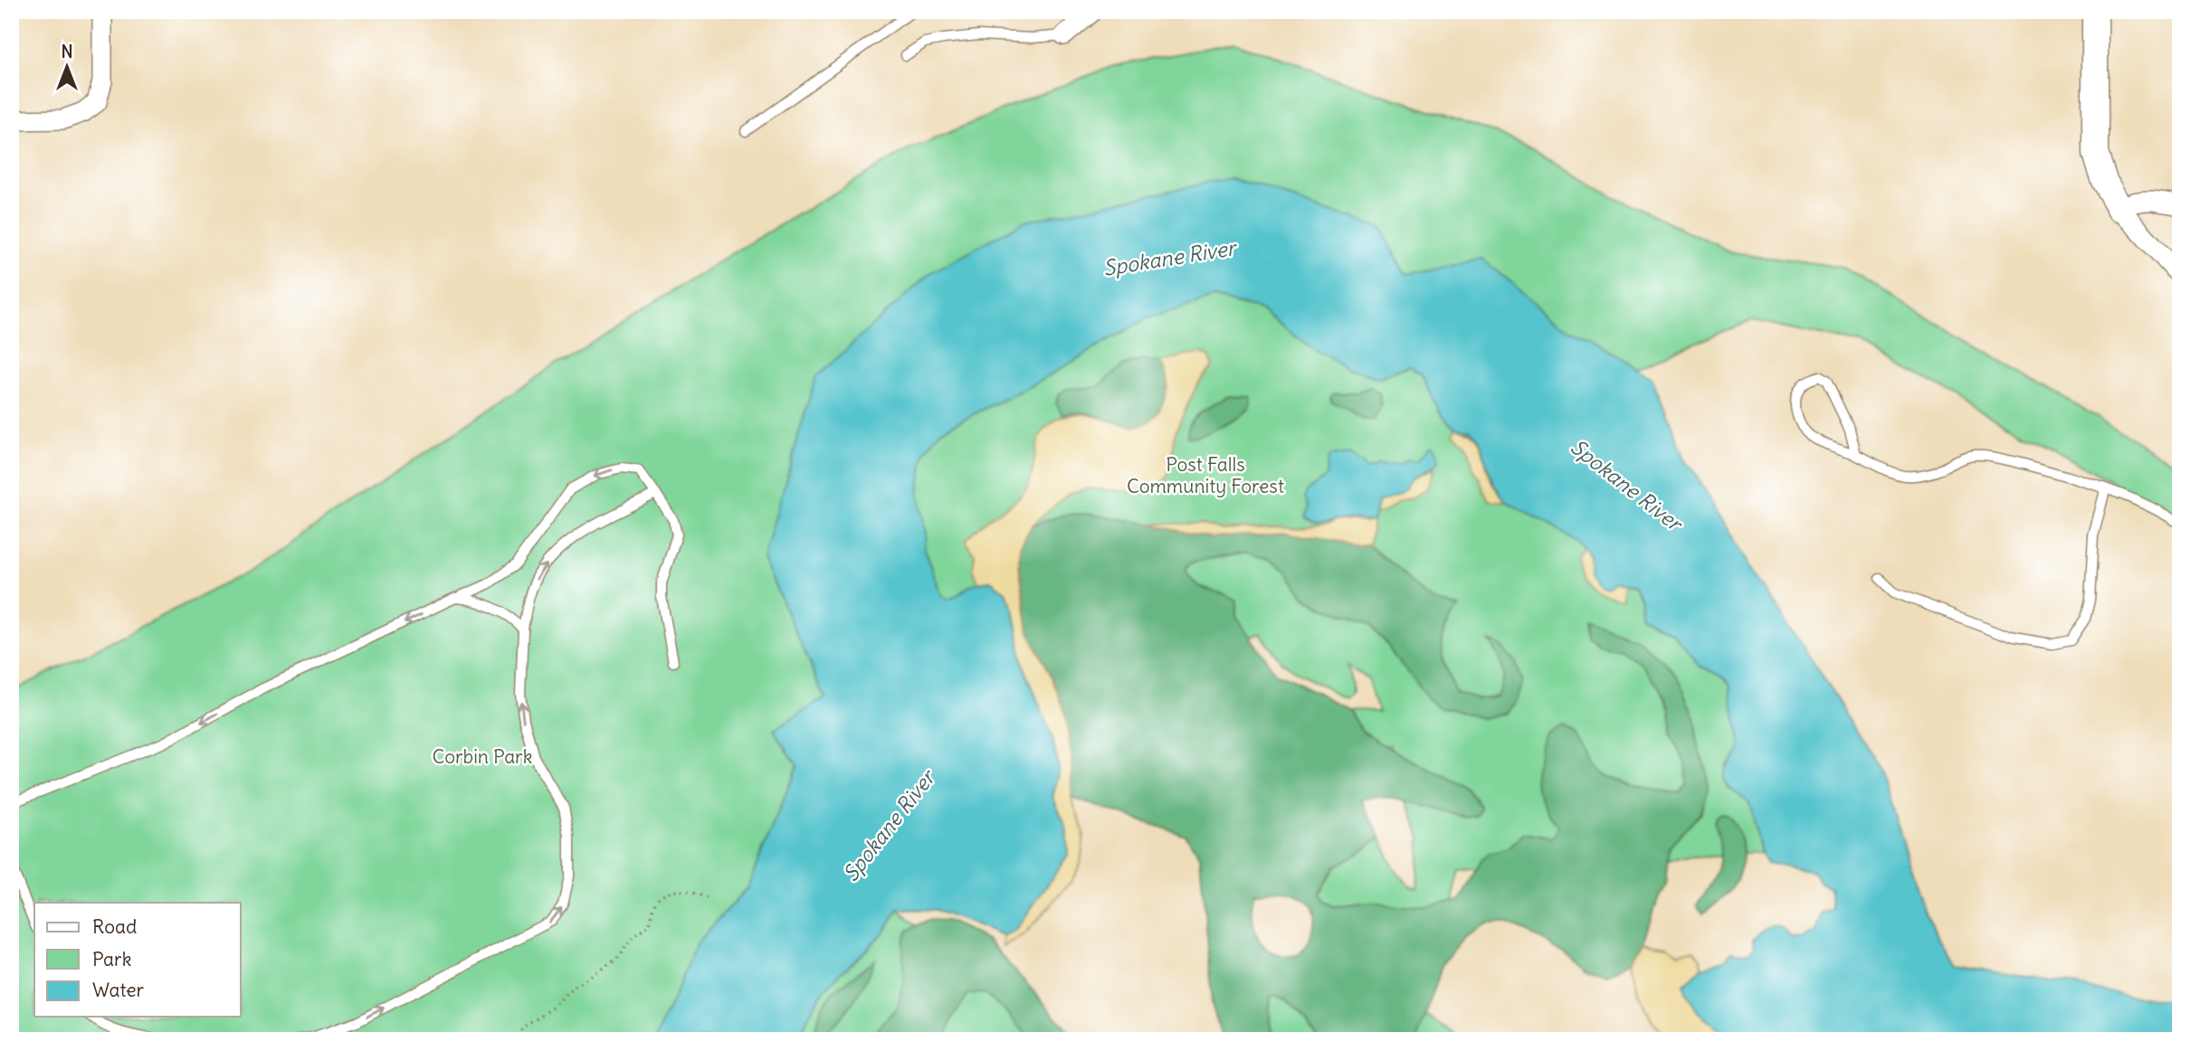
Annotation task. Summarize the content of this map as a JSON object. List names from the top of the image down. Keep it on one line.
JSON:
{"water":["Spokane River"],"parks":["Post Falls Community Forest","Corbin Park"],"legend":["Road","Park","Water"],"north":"top"}
